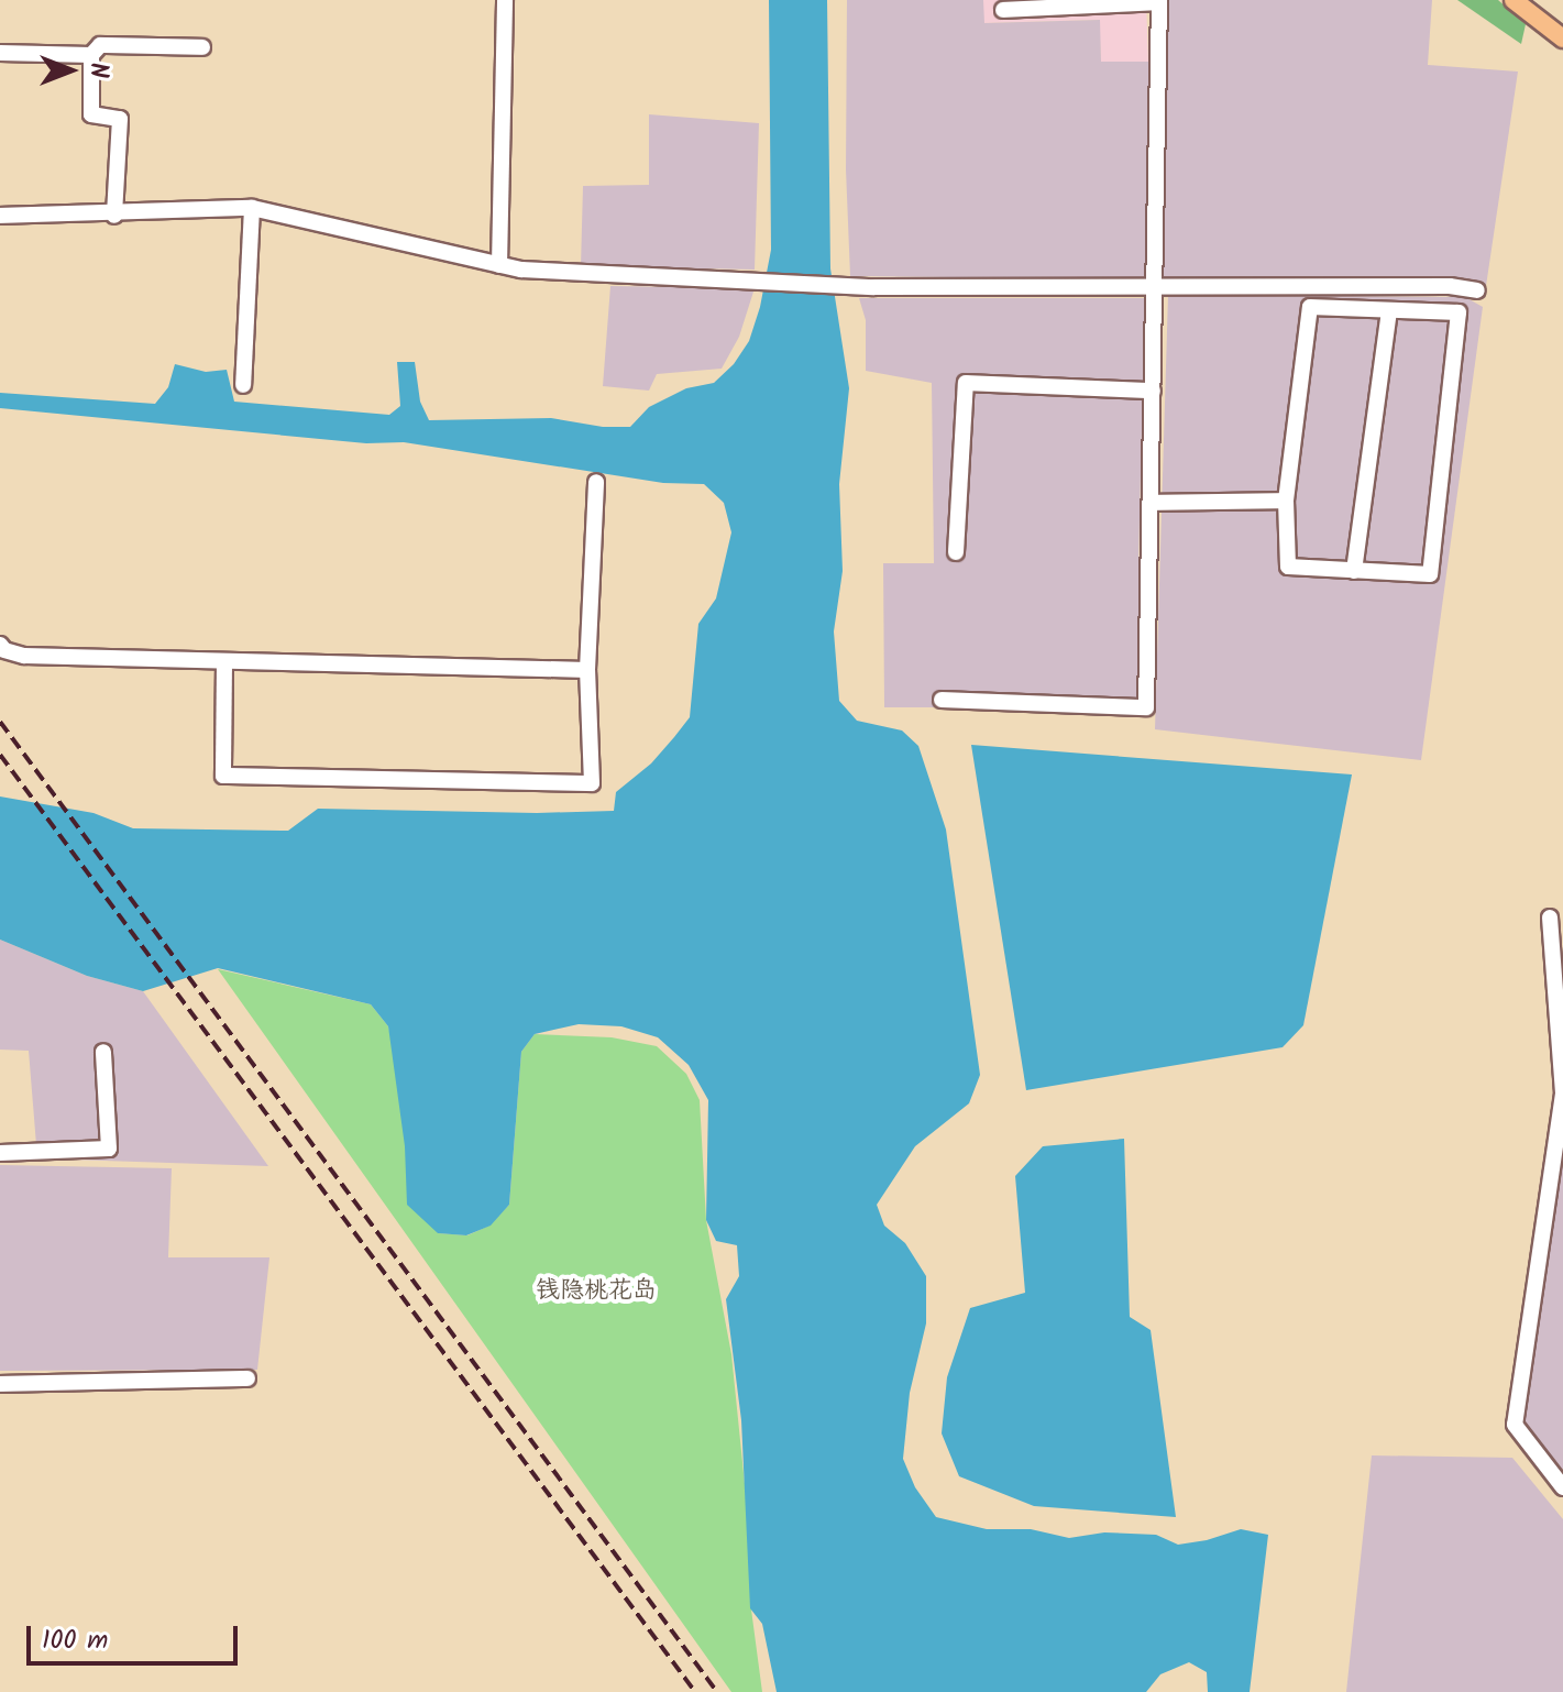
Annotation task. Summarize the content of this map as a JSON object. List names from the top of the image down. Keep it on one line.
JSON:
{"parks":["钱隐桃花岛"],"scale_bar":"100 m","north":"right"}
